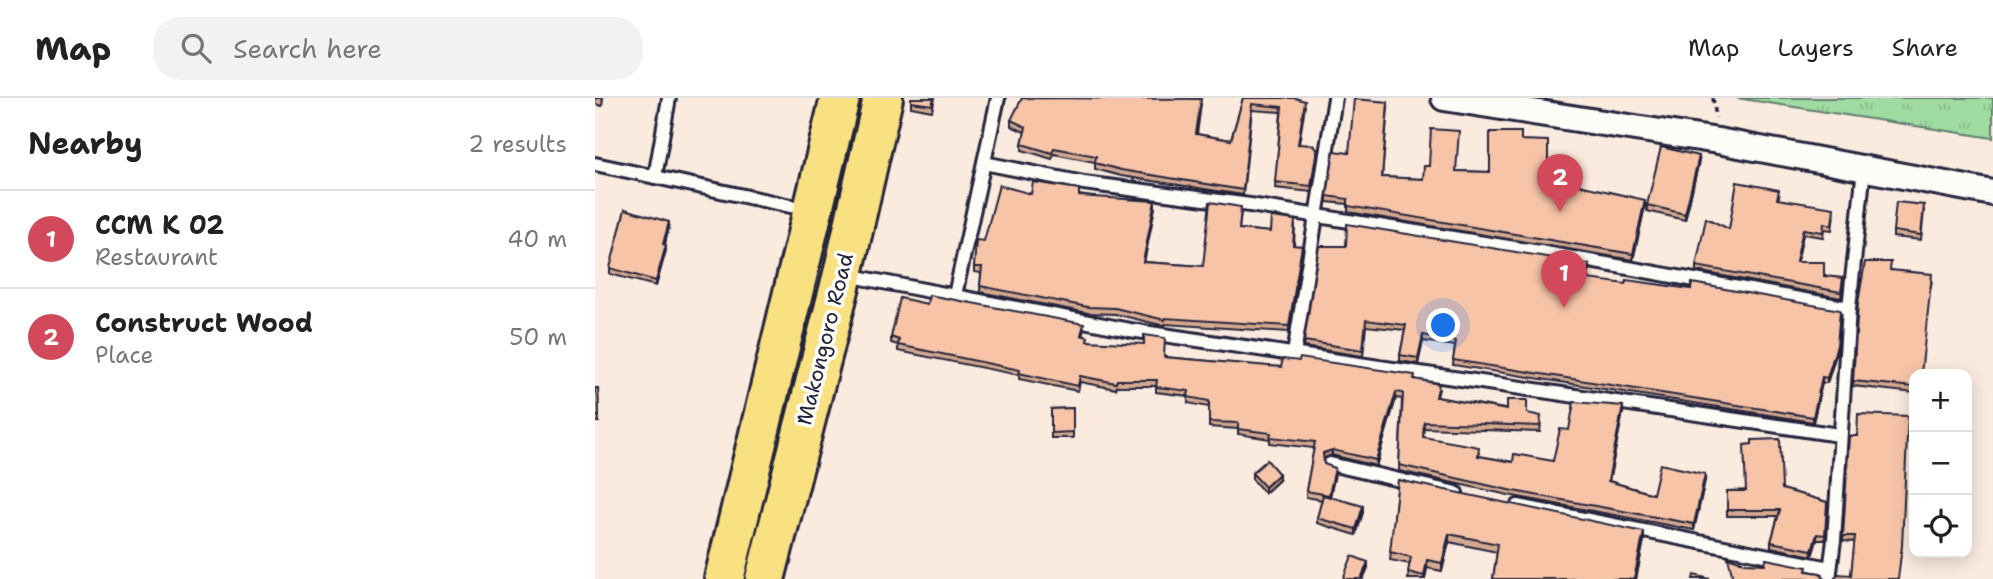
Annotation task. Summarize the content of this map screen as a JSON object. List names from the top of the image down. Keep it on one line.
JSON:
{"streets":{"main road":["Makongoro Road"]},"page":{"header":"Map","search":"Search here","nav":["Map","Layers","Share"],"heading":["Nearby","2 results"],"pins":["2","1"],"list":[{"mark":"1","name":"CCM K 02","note":"Restaurant","value":"40 m"},{"mark":"2","name":"Construct Wood","note":"Place","value":"50 m"}],"map_buttons":["+","−"]}}
